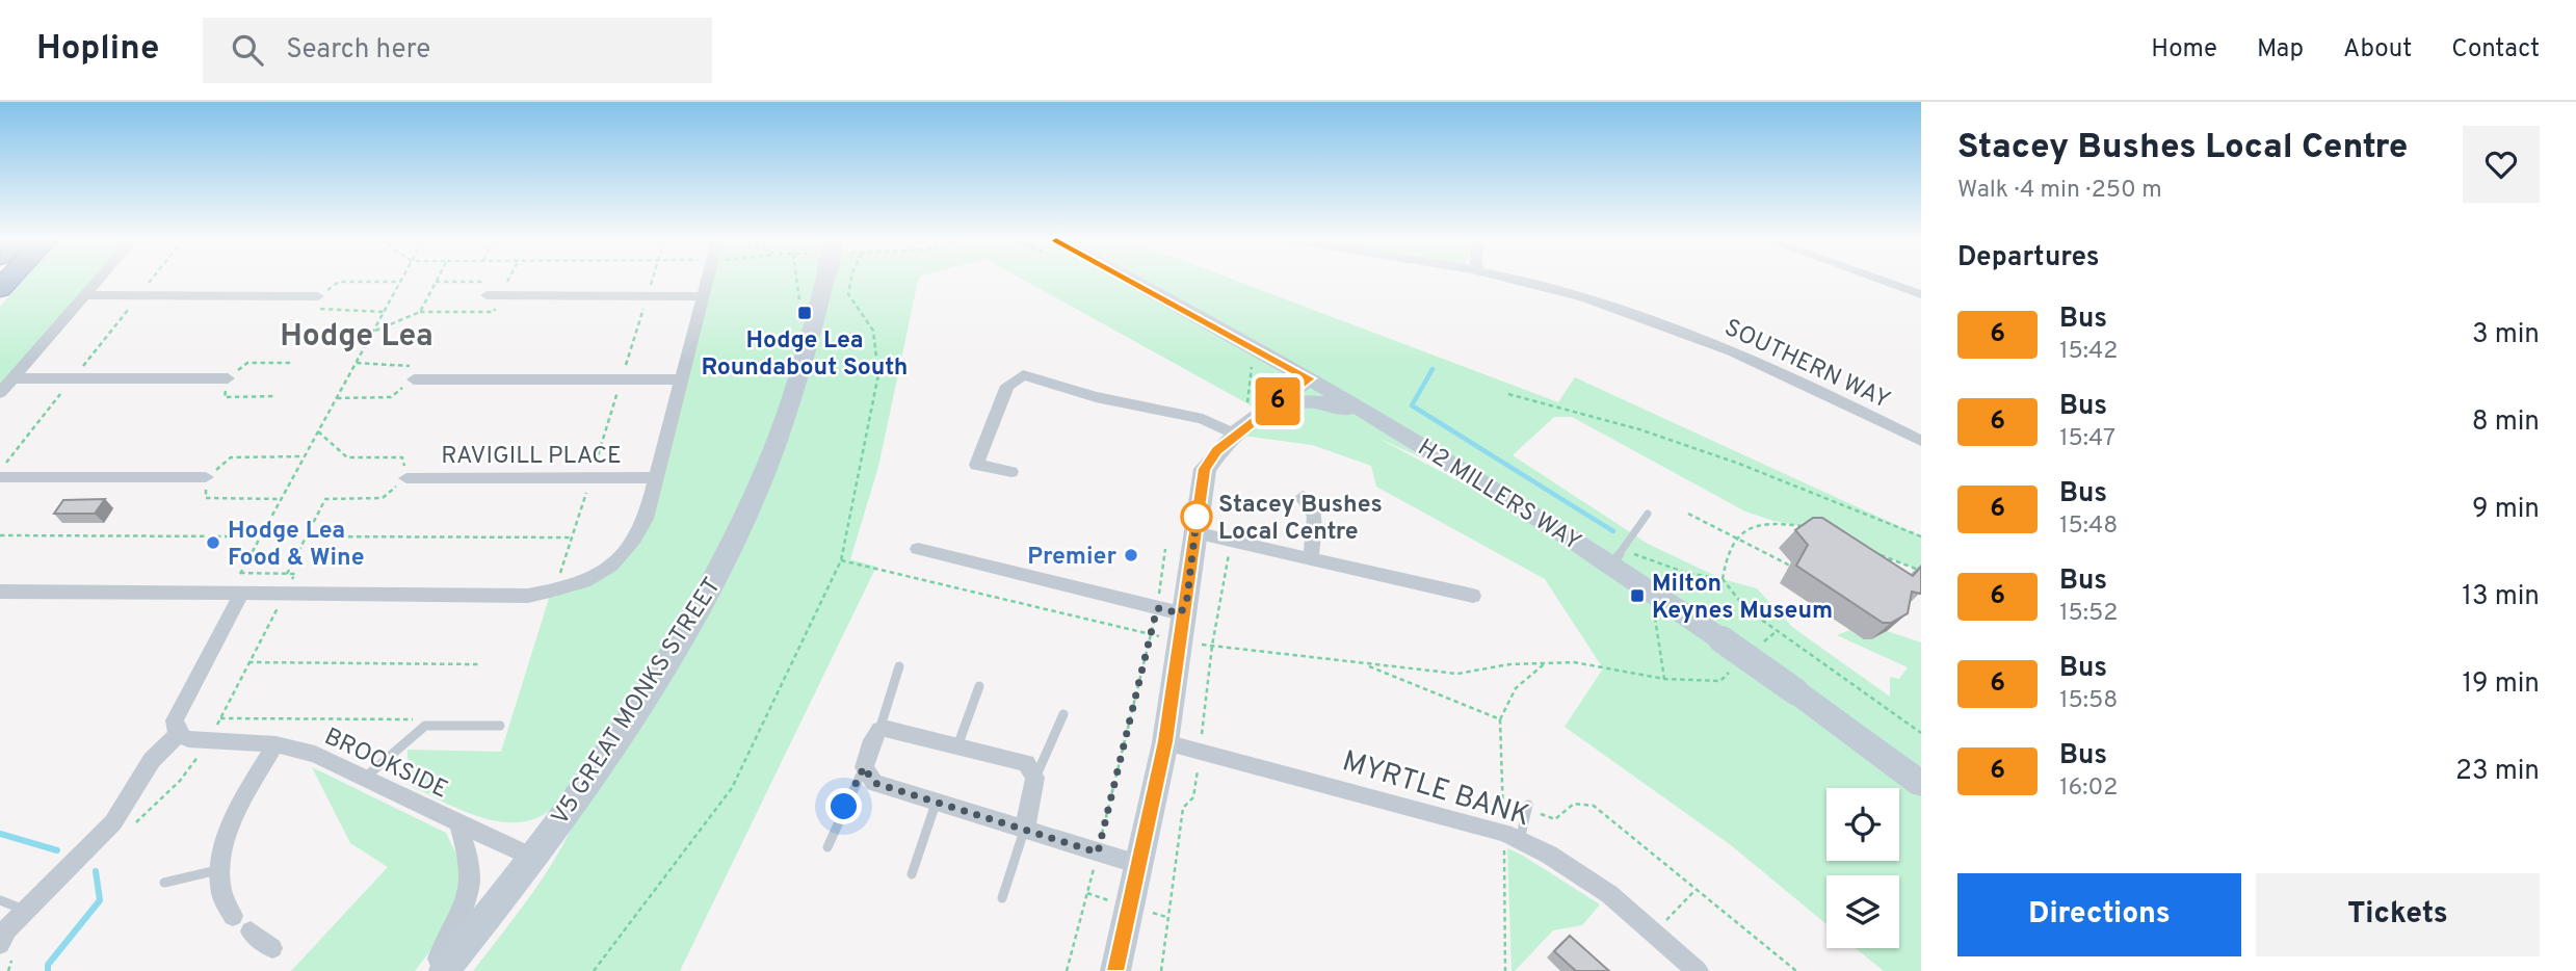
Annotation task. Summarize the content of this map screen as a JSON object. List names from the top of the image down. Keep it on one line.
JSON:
{"streets":{"street":["SOUTHERN WAY","RAVIGILL PLACE","H2 MILLERS WAY","V5 GREAT MONKS STREET","BROOKSIDE","MYRTLE BANK"]},"crossings":[["V5 GREAT MONKS STREET","BROOKSIDE"]],"districts":["Hodge Lea"],"places":{"transit":["Hodge Lea Roundabout South","Milton Keynes Museum"],"other":["Stacey Bushes Local Centre","Hodge Lea Food & Wine","Premier"]},"lines":["bus line 6"],"page":{"header":"Hopline","search":"Search here","nav":["Home","Map","About","Contact"],"on_map":"6","heading":[["Stacey Bushes Local Centre","Walk · 4 min · 250 m"],"Departures"],"list":[{"mark":"6","name":"Bus","note":"15:42","value":"3 min"},{"mark":"6","name":"Bus","note":"15:47","value":"8 min"},{"mark":"6","name":"Bus","note":"15:48","value":"9 min"},{"mark":"6","name":"Bus","note":"15:52","value":"13 min"},{"mark":"6","name":"Bus","note":"15:58","value":"19 min"},{"mark":"6","name":"Bus","note":"16:02","value":"23 min"}],"buttons":["Directions","Tickets"]}}
